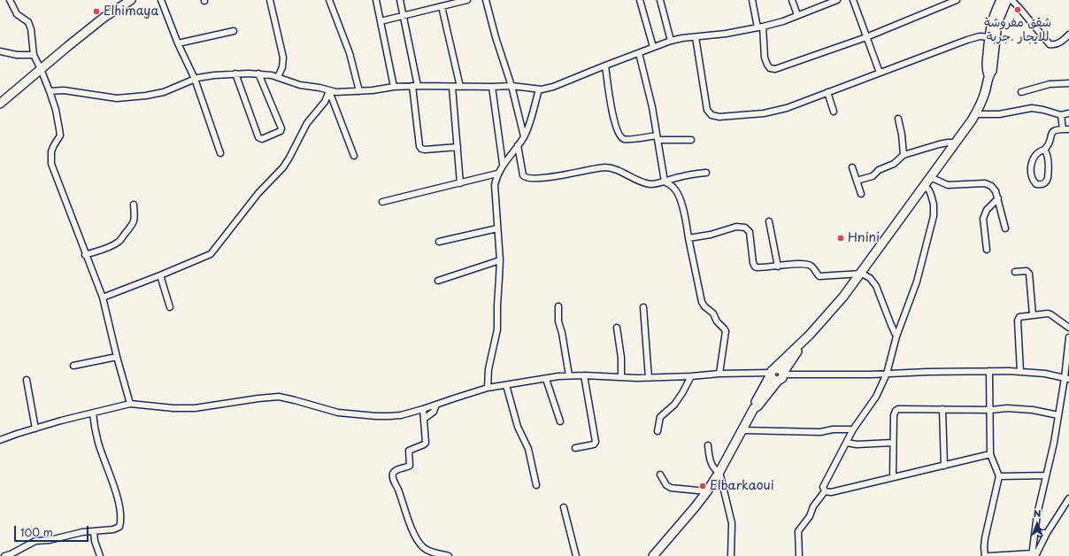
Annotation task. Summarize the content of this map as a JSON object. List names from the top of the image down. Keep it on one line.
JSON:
{"places":["شقق مفروشة للايجار .جربة","Elhimaya","Hnini","Elbarkaoui"],"scale_bar":"100 m","north":"top"}
